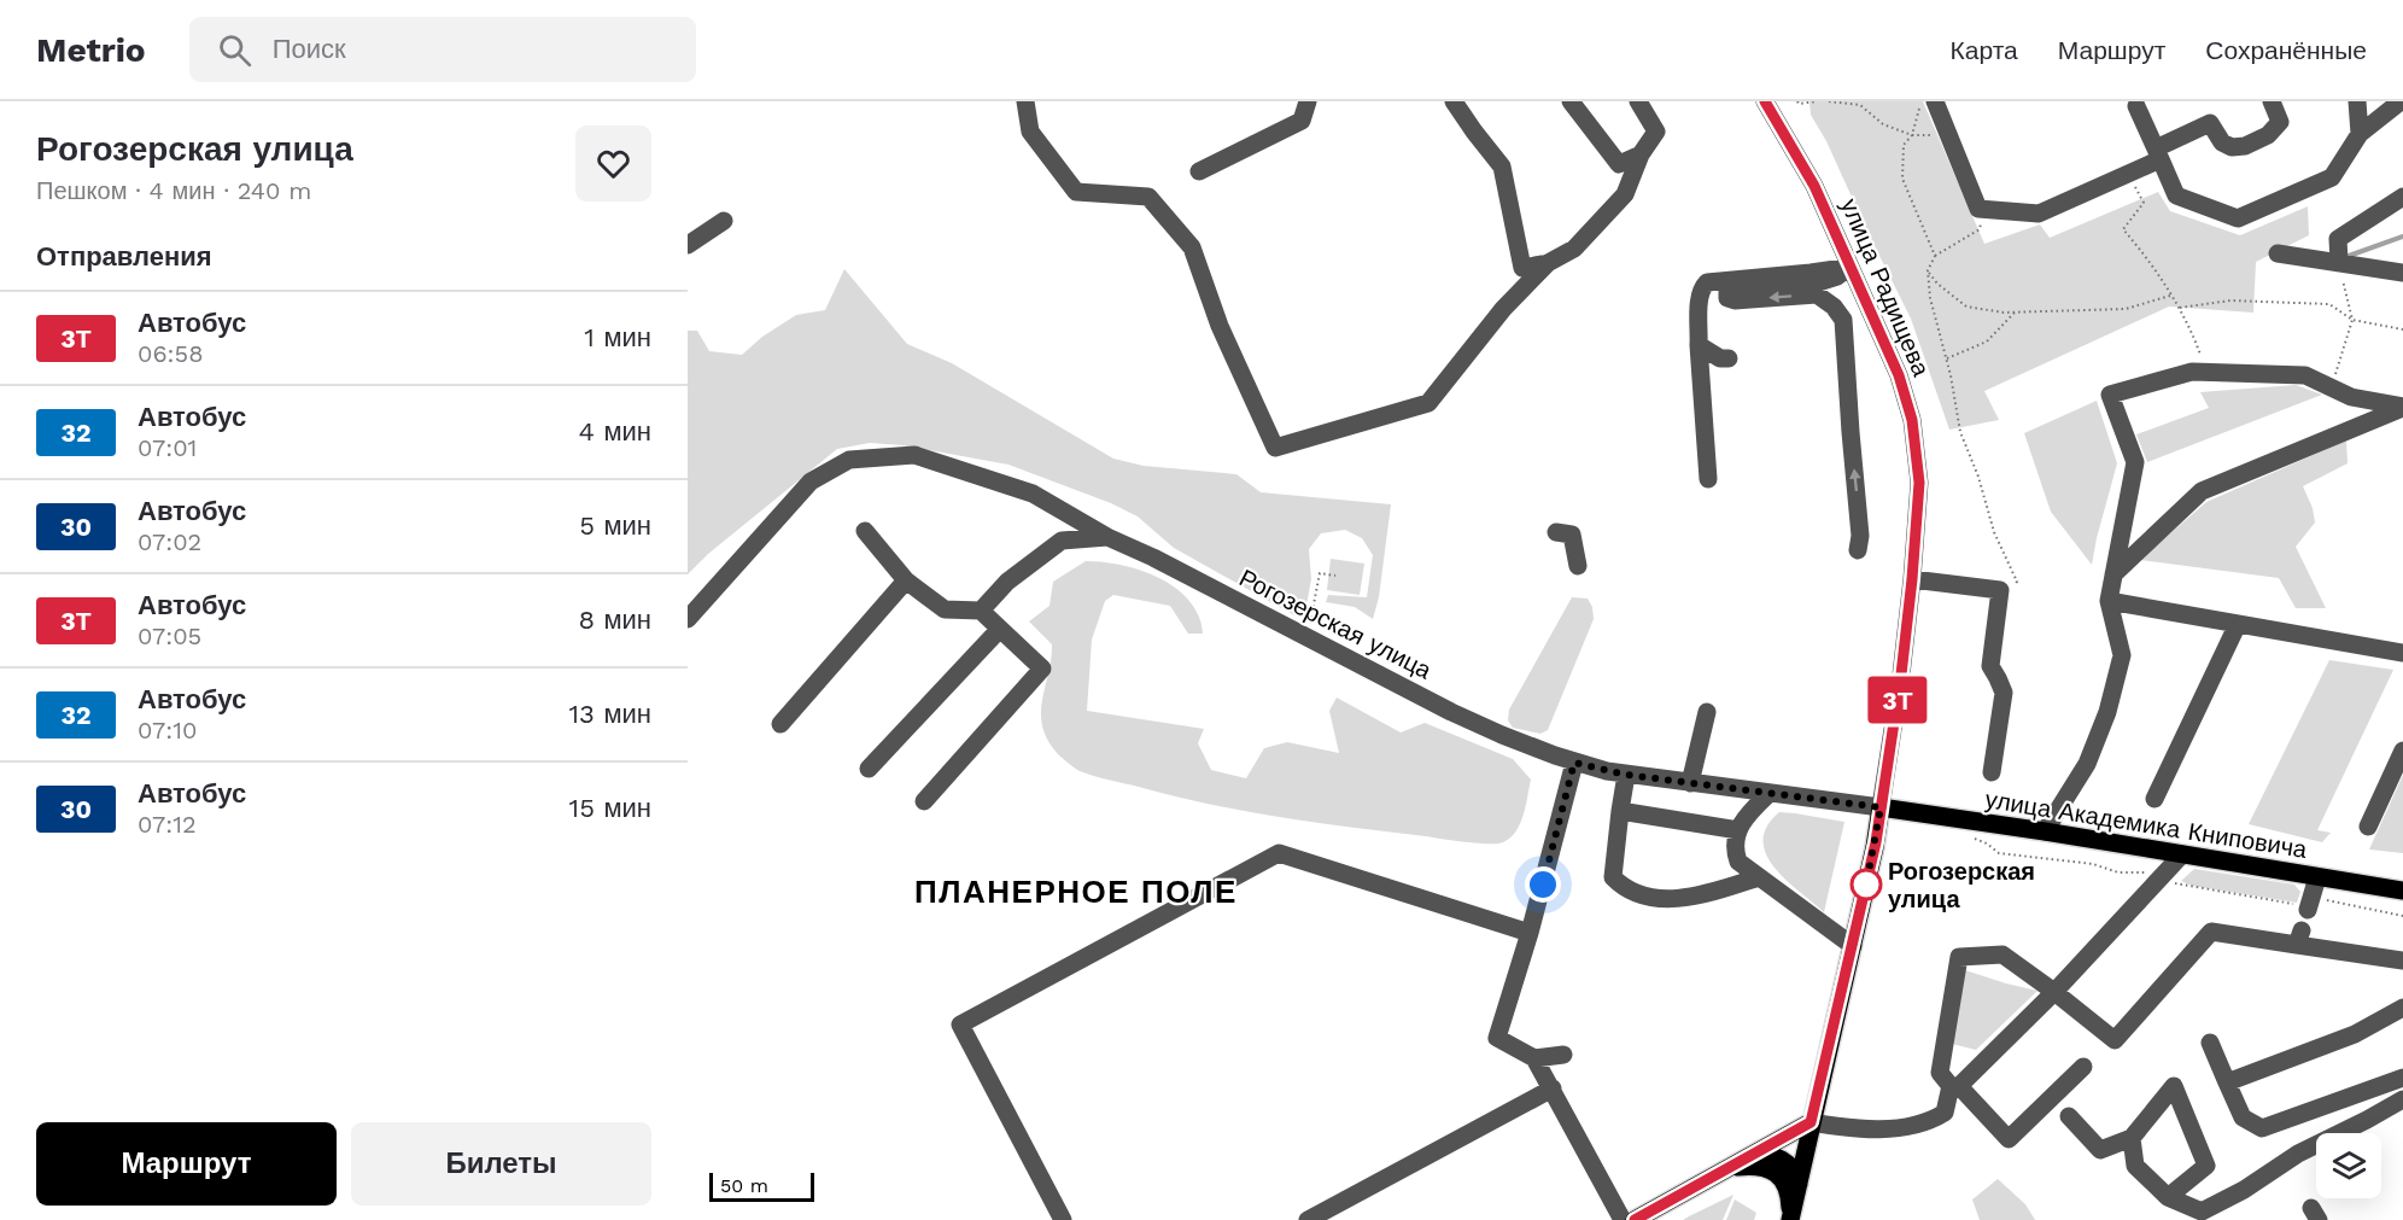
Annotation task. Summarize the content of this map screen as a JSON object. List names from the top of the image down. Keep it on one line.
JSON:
{"streets":{"main road":["улица Академика Книповича"],"street":["улица Радищева","Рогозерская улица"]},"crossings":[["улица Радищева","Рогозерская улица"],["улица Радищева","улица Академика Книповича"],["Рогозерская улица","улица Академика Книповича"]],"districts":["ПЛАНЕРНОЕ ПОЛЕ"],"places":["Рогозерская улица"],"lines":["bus line 3Т"],"scale_bar":"50 m","page":{"header":"Metrio","search":"Поиск","nav":["Карта","Маршрут","Сохранённые"],"heading":[["Рогозерская улица","Пешком · 4 мин · 240 m"],"Отправления"],"on_map":"3Т","list":[{"mark":"3Т","name":"Автобус","note":"06:58","value":"1 мин"},{"mark":"32","name":"Автобус","note":"07:01","value":"4 мин"},{"mark":"30","name":"Автобус","note":"07:02","value":"5 мин"},{"mark":"3Т","name":"Автобус","note":"07:05","value":"8 мин"},{"mark":"32","name":"Автобус","note":"07:10","value":"13 мин"},{"mark":"30","name":"Автобус","note":"07:12","value":"15 мин"}],"buttons":["Маршрут","Билеты"],"scale":"50 m"}}
